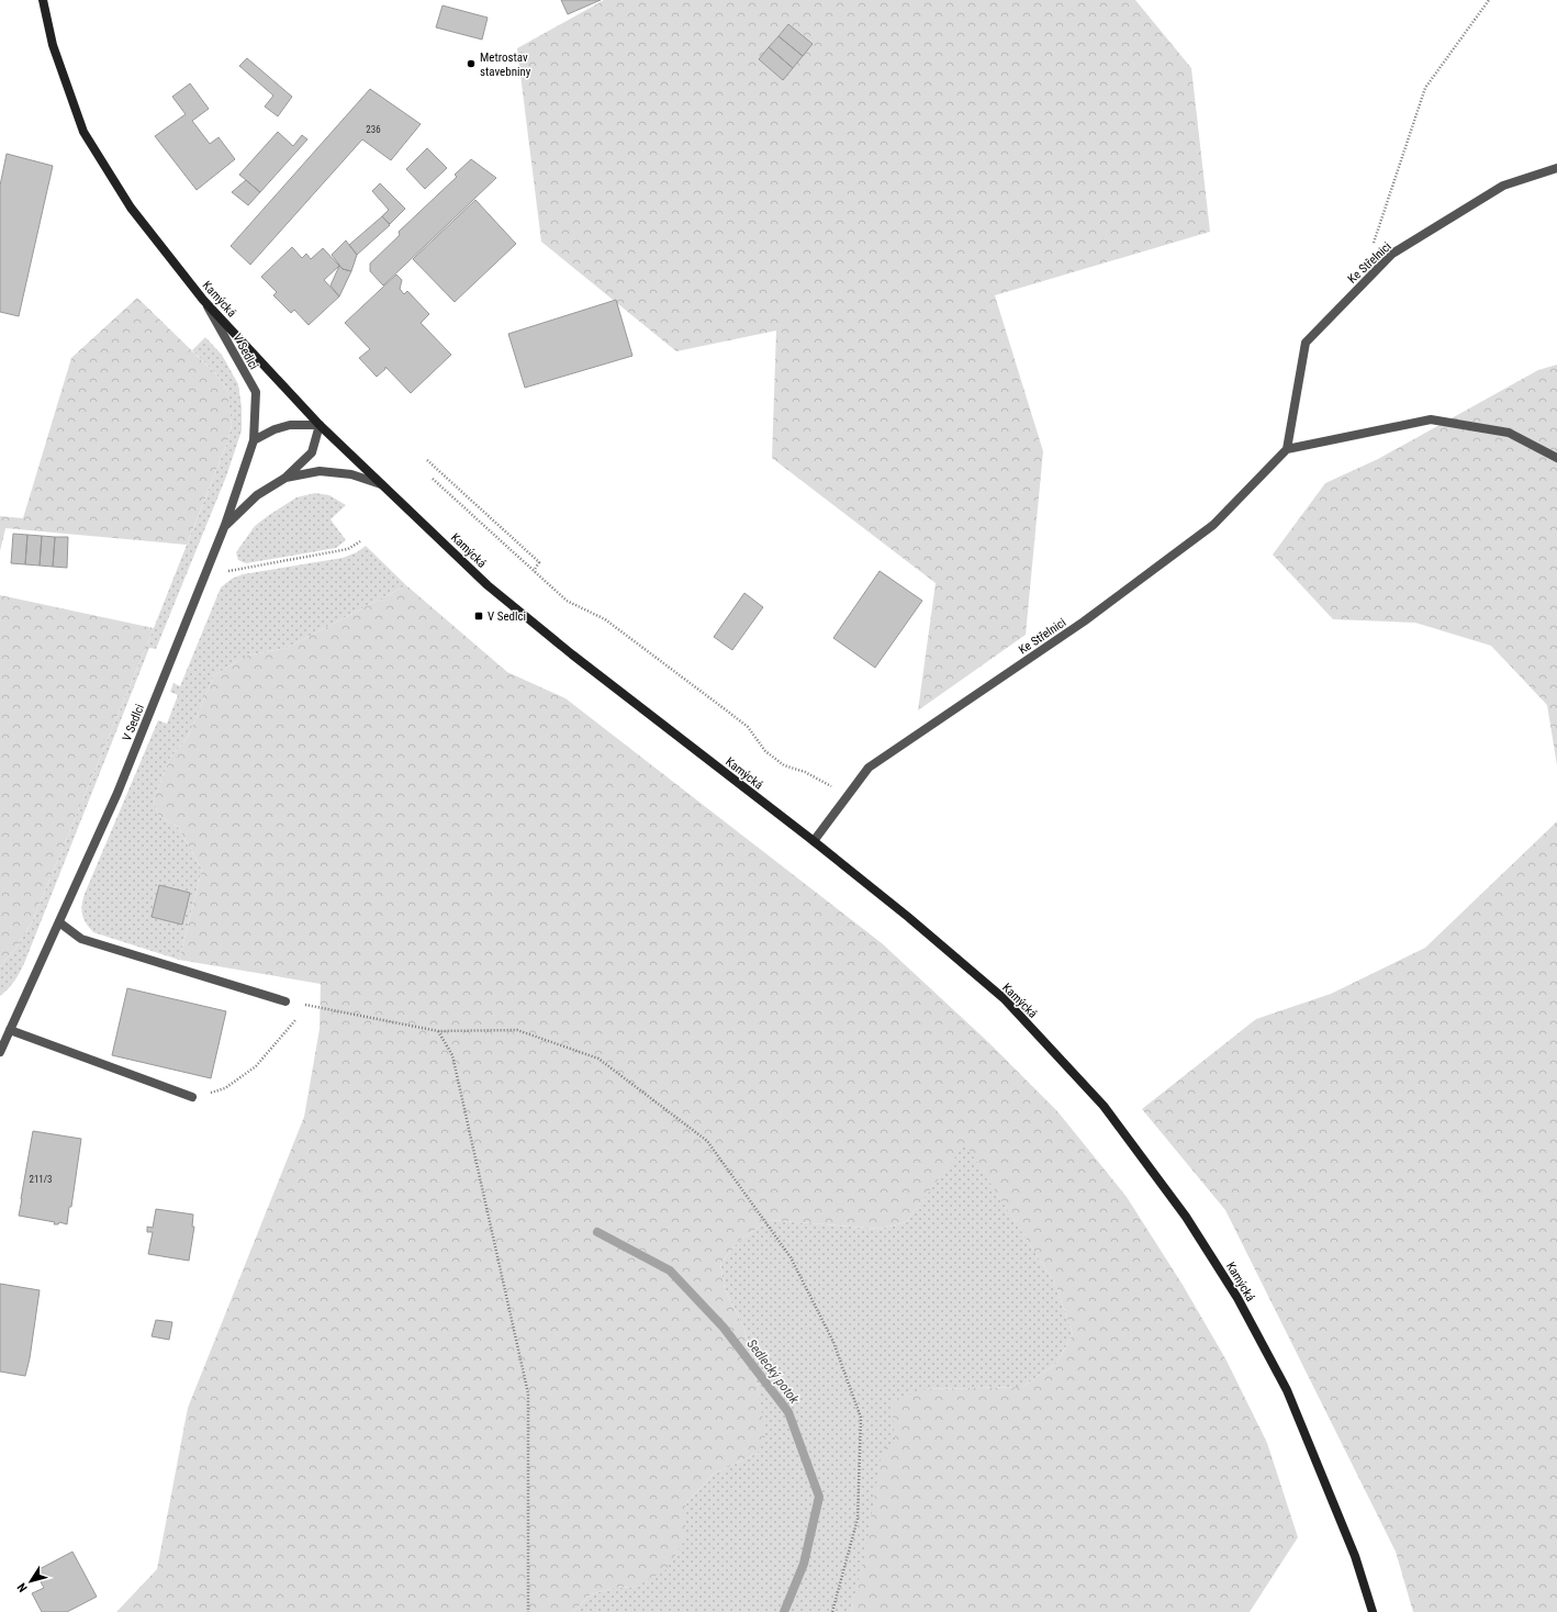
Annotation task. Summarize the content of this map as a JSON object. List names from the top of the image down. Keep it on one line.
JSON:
{"streets":{"main road":["Kamýcká"],"street":["Ke Střelnici","V Sedlci"]},"crossings":[["Ke Střelnici","Kamýcká"],["Kamýcká","V Sedlci"]],"water":["Sedlecký potok"],"places":{"other":["Metrostav stavebniny"],"transit":["V Sedlci"]},"house_numbers":["236","211/3"],"north":"bottom left"}
